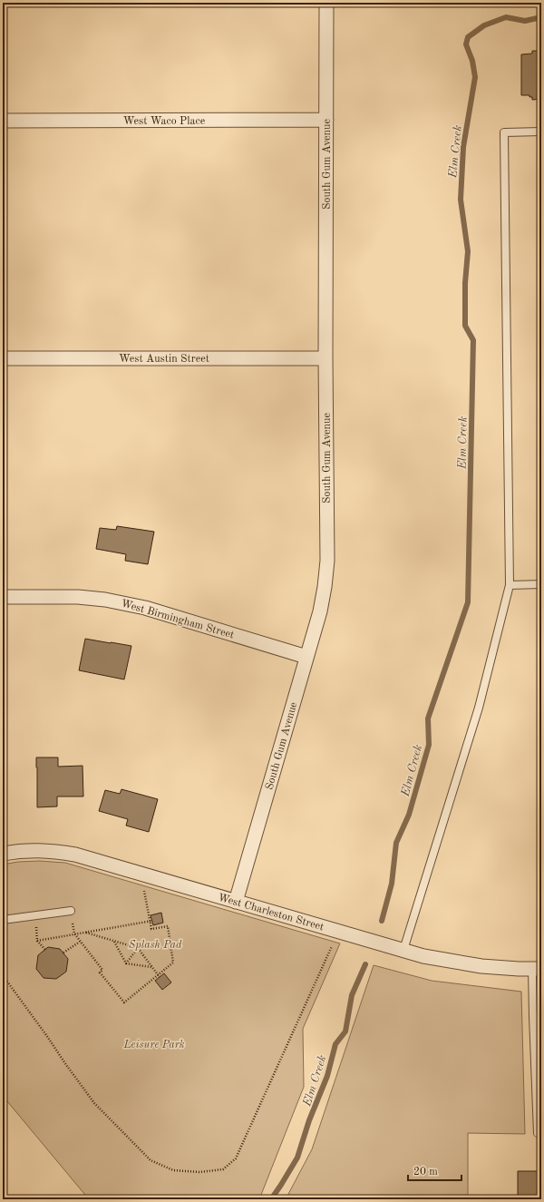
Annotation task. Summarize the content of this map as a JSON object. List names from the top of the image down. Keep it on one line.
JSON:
{"streets":{"street":["West Waco Place","South Gum Avenue","West Austin Street","West Birmingham Street","West Charleston Street"]},"crossings":[["West Waco Place","South Gum Avenue"],["South Gum Avenue","West Austin Street"],["South Gum Avenue","West Birmingham Street"],["South Gum Avenue","West Charleston Street"]],"water":["Elm Creek"],"parks":["Splash Pad","Leisure Park"],"scale_bar":"20 m"}
